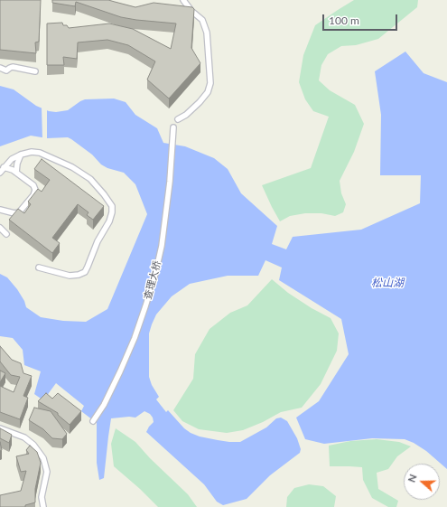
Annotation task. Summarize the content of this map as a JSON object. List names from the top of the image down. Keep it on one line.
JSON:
{"streets":{"street":["查理大桥"]},"water":["松山湖"],"scale_bar":"100 m","north":"left"}
